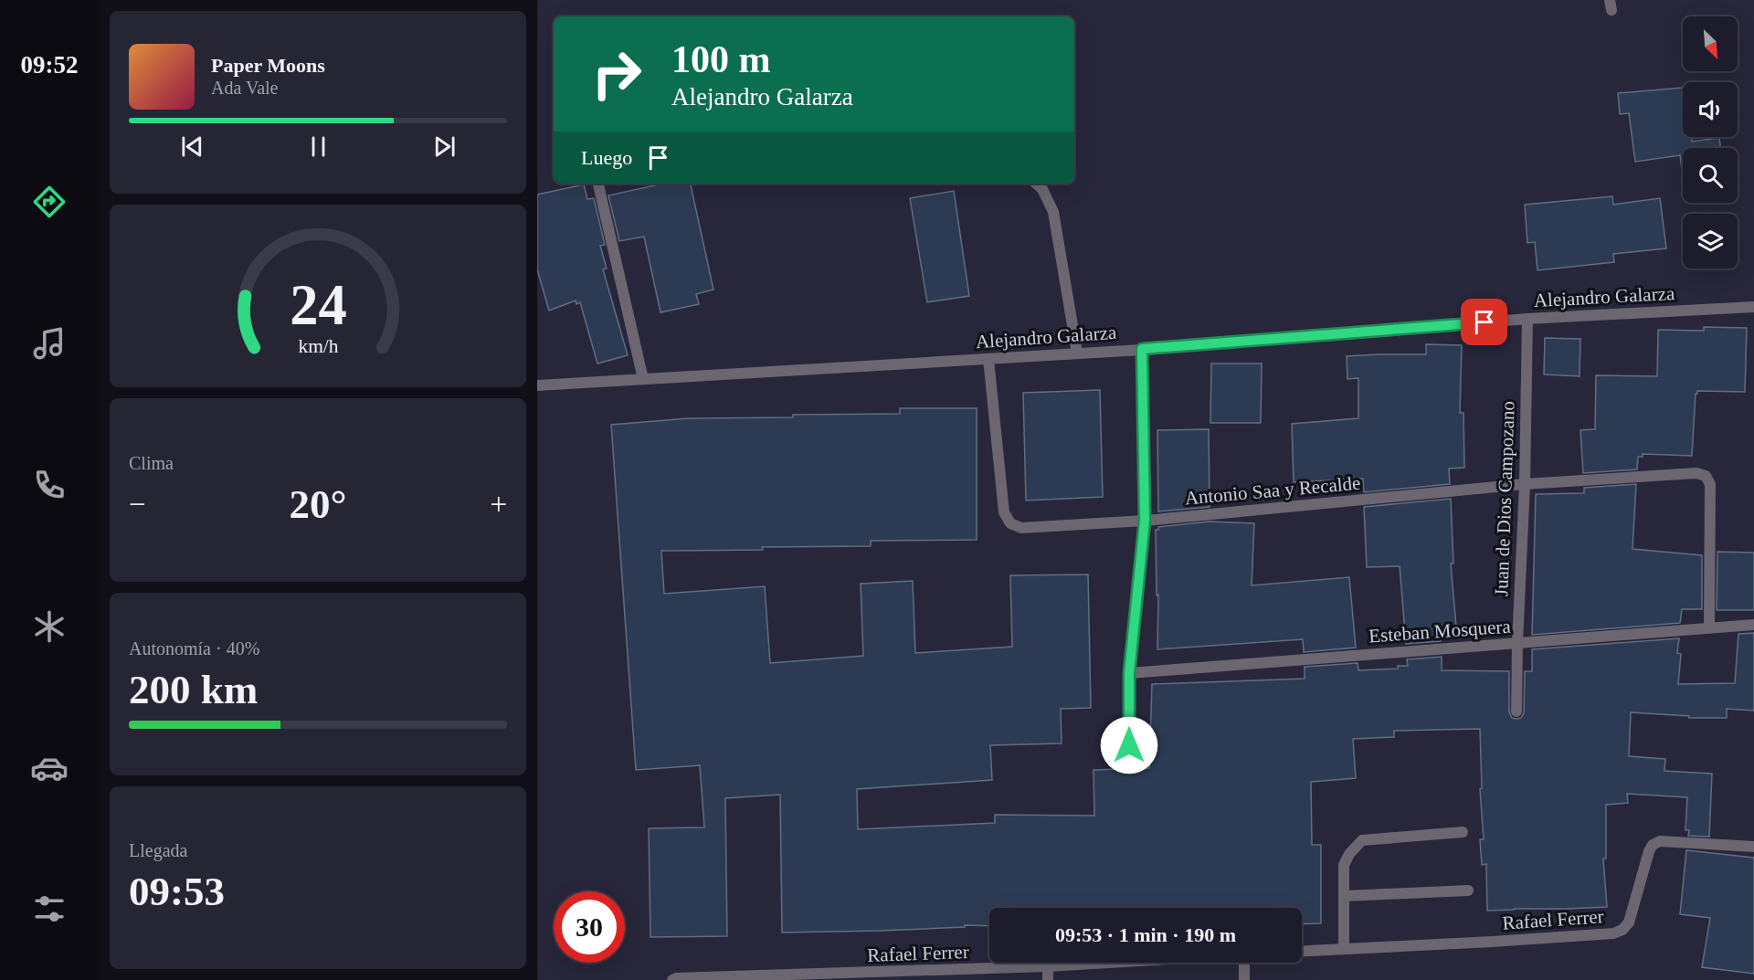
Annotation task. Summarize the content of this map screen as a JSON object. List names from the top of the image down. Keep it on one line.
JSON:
{"streets":{"street":["Alejandro Galarza","Antonio Saa y Recalde","Juan de Dios Campozano","Esteban Mosquera","Rafael Ferrer"]},"crossings":[["Alejandro Galarza","Antonio Saa y Recalde"],["Alejandro Galarza","Juan de Dios Campozano"],["Antonio Saa y Recalde","Juan de Dios Campozano"],["Antonio Saa y Recalde","Esteban Mosquera"],["Juan de Dios Campozano","Esteban Mosquera"]],"north":"bottom right","page":{"tabs":"09:52","turn":["100 m","Alejandro Galarza"],"song":["Paper Moons","Ada Vale"],"then":"Luego","tile":["Clima",["Autonomía · 40%","200 km"],["Llegada","09:53"]],"heat":["−","20°","+"],"limit":"30","trip":"09:53 · 1 min · 190 m","gauge":["24","km/h"]}}
